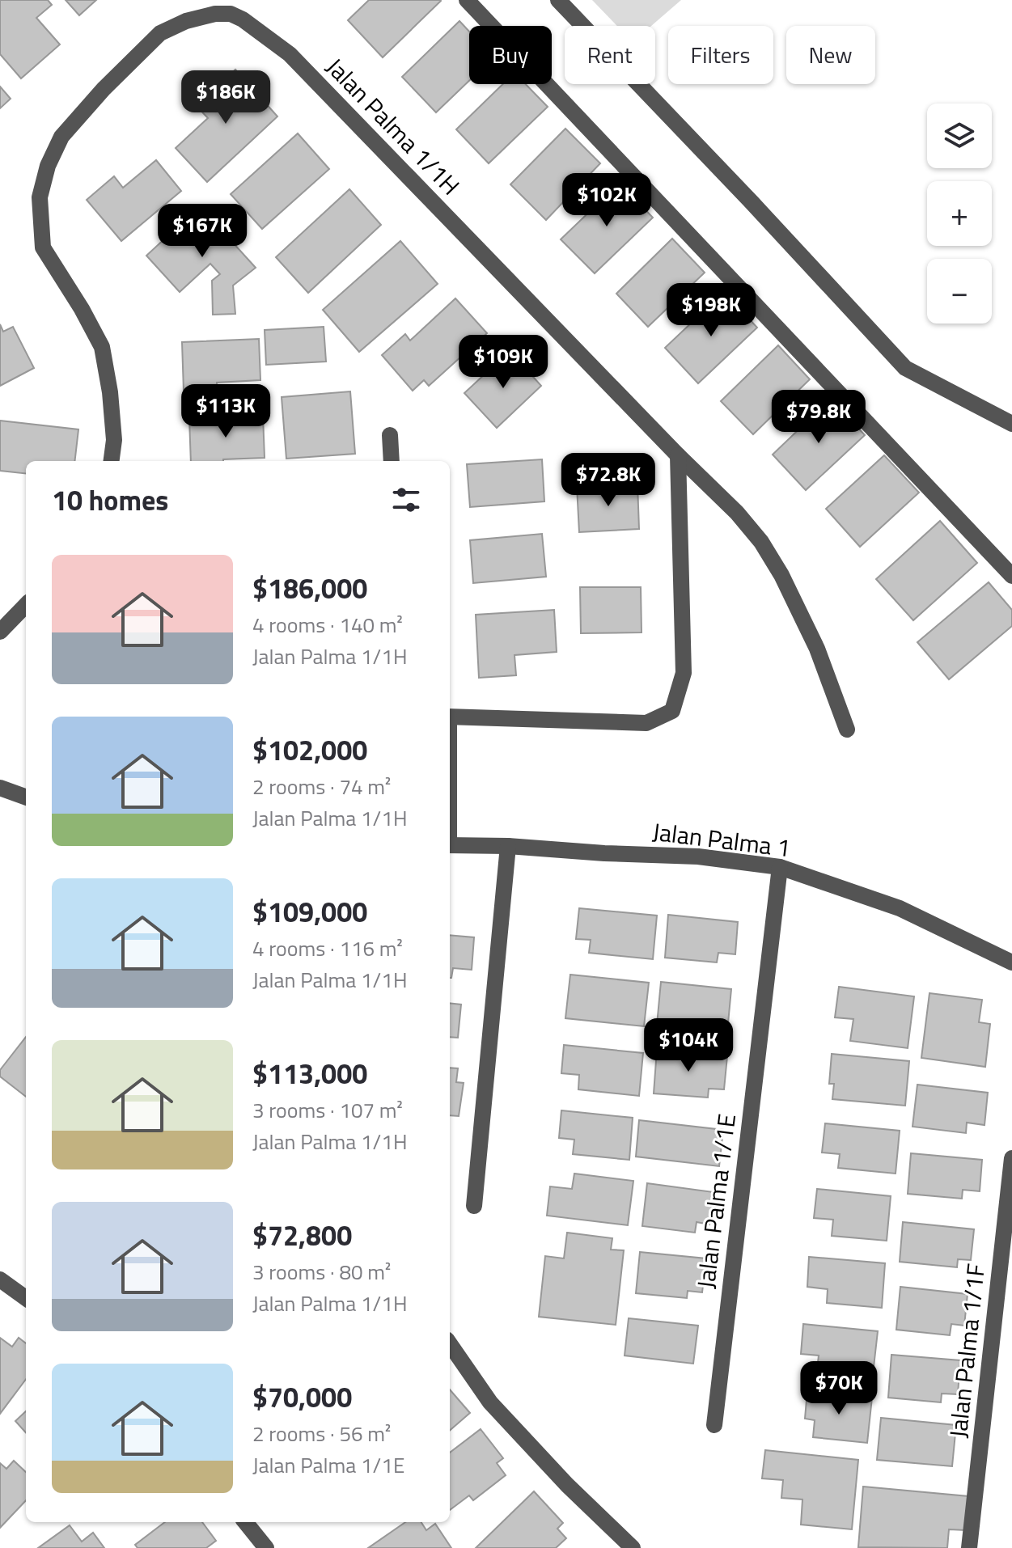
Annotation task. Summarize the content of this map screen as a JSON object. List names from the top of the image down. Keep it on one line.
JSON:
{"streets":{"street":["Jalan Palma 1/1H","Jalan Palma 1","Jalan Palma 1/1E","Jalan Palma 1/1F"]},"crossings":[["Jalan Palma 1","Jalan Palma 1/1E"]],"page":{"chip":["Buy","Rent","Filters","New"],"price":["$186K","$102K","$167K","$198K","$109K","$113K","$79.8K","$72.8K","$104K","$70K"],"map_buttons":["+","−"],"heading":"10 homes","list":[{"name":"$186,000","note":"4 rooms · 140 m² · Jalan Palma 1/1H"},{"name":"$102,000","note":"2 rooms · 74 m² · Jalan Palma 1/1H"},{"name":"$109,000","note":"4 rooms · 116 m² · Jalan Palma 1/1H"},{"name":"$113,000","note":"3 rooms · 107 m² · Jalan Palma 1/1H"},{"name":"$72,800","note":"3 rooms · 80 m² · Jalan Palma 1/1H"},{"name":"$70,000","note":"2 rooms · 56 m² · Jalan Palma 1/1E"}]}}
